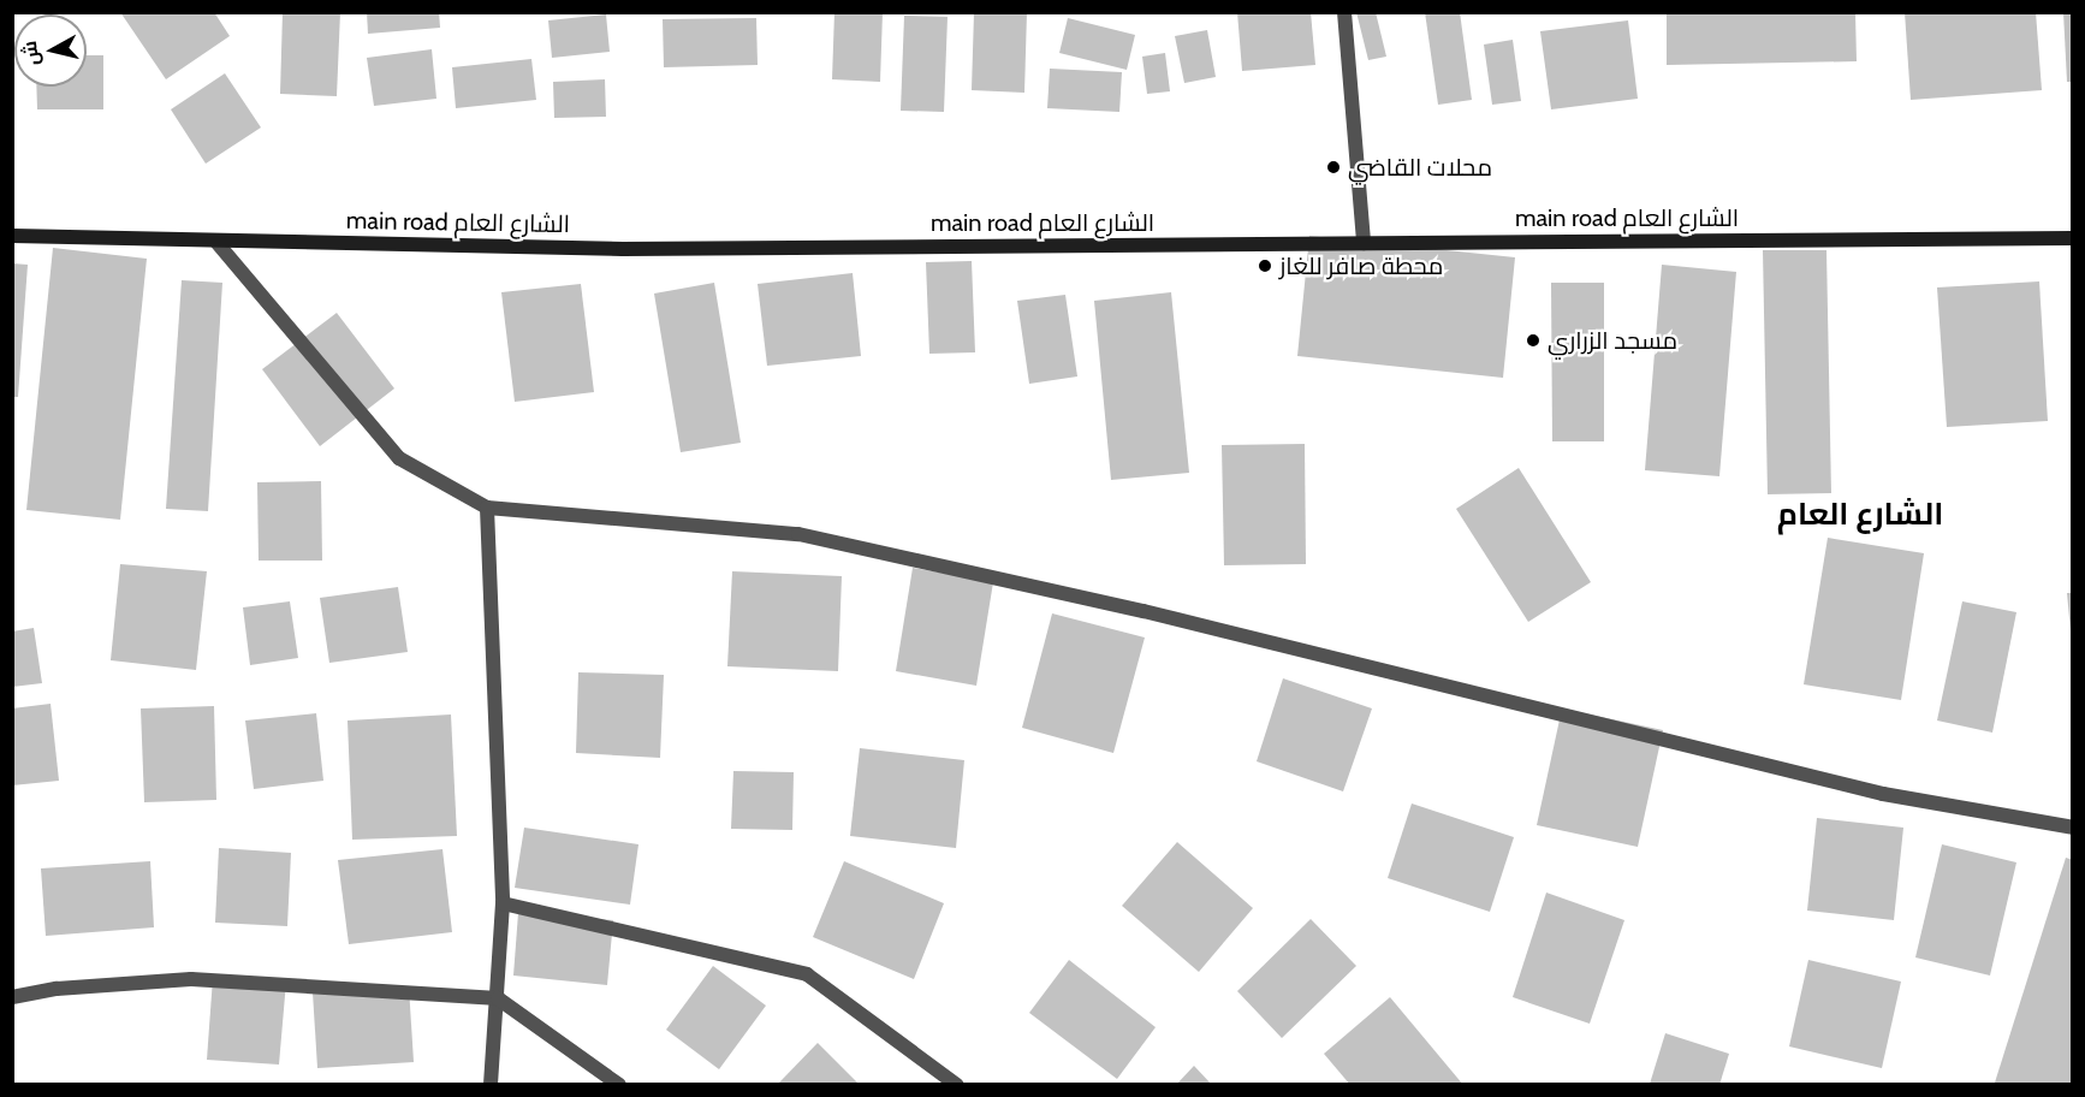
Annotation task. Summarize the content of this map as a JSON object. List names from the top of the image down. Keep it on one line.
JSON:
{"streets":{"main road":["main road الشارع العام"]},"districts":["الشارع العام"],"places":["محلات القاضي","محطة صافر للغاز","مسجد الزراري"],"north":"left"}
